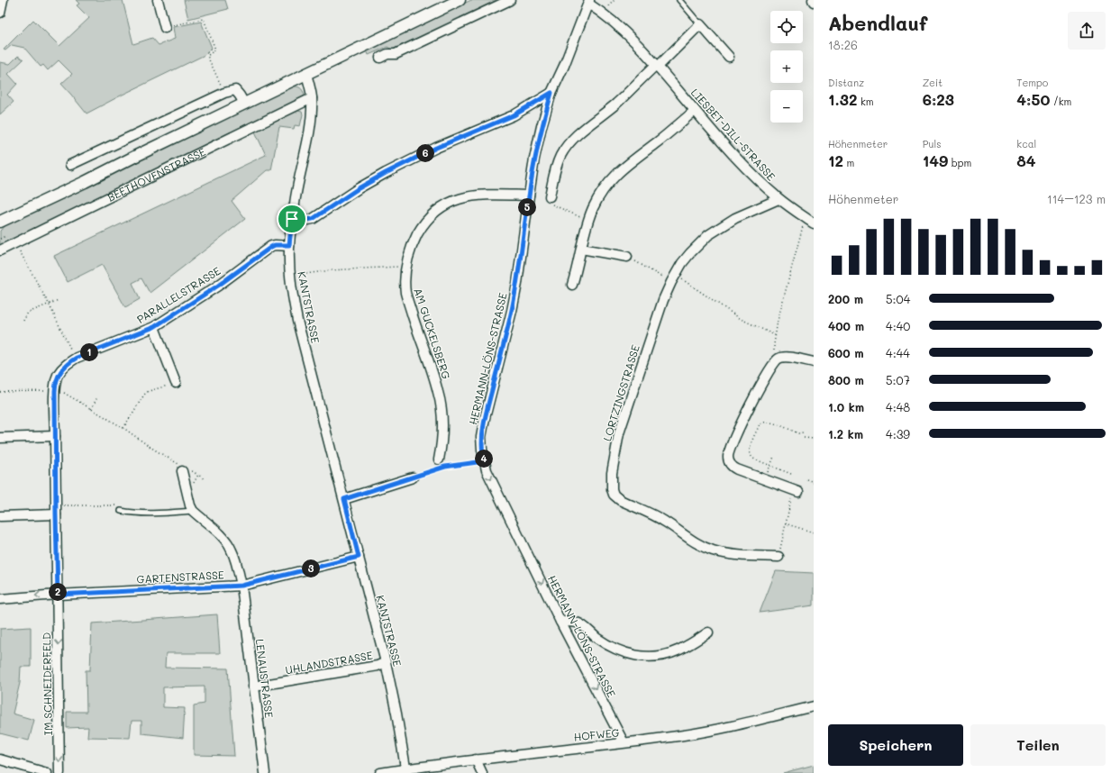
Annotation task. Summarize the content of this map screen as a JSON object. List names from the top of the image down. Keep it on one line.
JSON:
{"streets":{"street":["LIESBET-DILL-STRASSE","BEETHOVENSTRASSE","PARALLELSTRASSE","KANTSTRASSE","AM GUCKELSBERG","HERMANN-LÖNS-STRASSE","LORTZINGSTRASSE","GARTENSTRASSE","UHLANDSTRASSE","LENAUSTRASSE","IM SCHNEIDERFELD","HOFWEG"]},"crossings":[["LIESBET-DILL-STRASSE","HERMANN-LÖNS-STRASSE"],["LIESBET-DILL-STRASSE","LORTZINGSTRASSE"],["BEETHOVENSTRASSE","KANTSTRASSE"],["PARALLELSTRASSE","KANTSTRASSE"],["PARALLELSTRASSE","GARTENSTRASSE"],["PARALLELSTRASSE","IM SCHNEIDERFELD"],["KANTSTRASSE","GARTENSTRASSE"],["KANTSTRASSE","UHLANDSTRASSE"],["KANTSTRASSE","HOFWEG"],["AM GUCKELSBERG","HERMANN-LÖNS-STRASSE"],["HERMANN-LÖNS-STRASSE","HOFWEG"],["GARTENSTRASSE","LENAUSTRASSE"],["GARTENSTRASSE","IM SCHNEIDERFELD"],["UHLANDSTRASSE","LENAUSTRASSE"]],"one_way":["HERMANN-LÖNS-STRASSE","IM SCHNEIDERFELD"],"page":{"heading":["Abendlauf","18:26"],"map_buttons":["+","−"],"stats":[["Distanz","1.32 km"],["Zeit","6:23"],["Tempo","4:50 /km"],["Höhenmeter","12 m"],["Puls","149 bpm"],["kcal","84"]],"pins":["6","5","1","4","3","2"],"chart":["Höhenmeter","114–123 m"],"list":[{"name":"200 m","note":"5:04"},{"name":"400 m","note":"4:40"},{"name":"600 m","note":"4:44"},{"name":"800 m","note":"5:07"},{"name":"1.0 km","note":"4:48"},{"name":"1.2 km","note":"4:39"}],"buttons":["Speichern","Teilen"]}}
